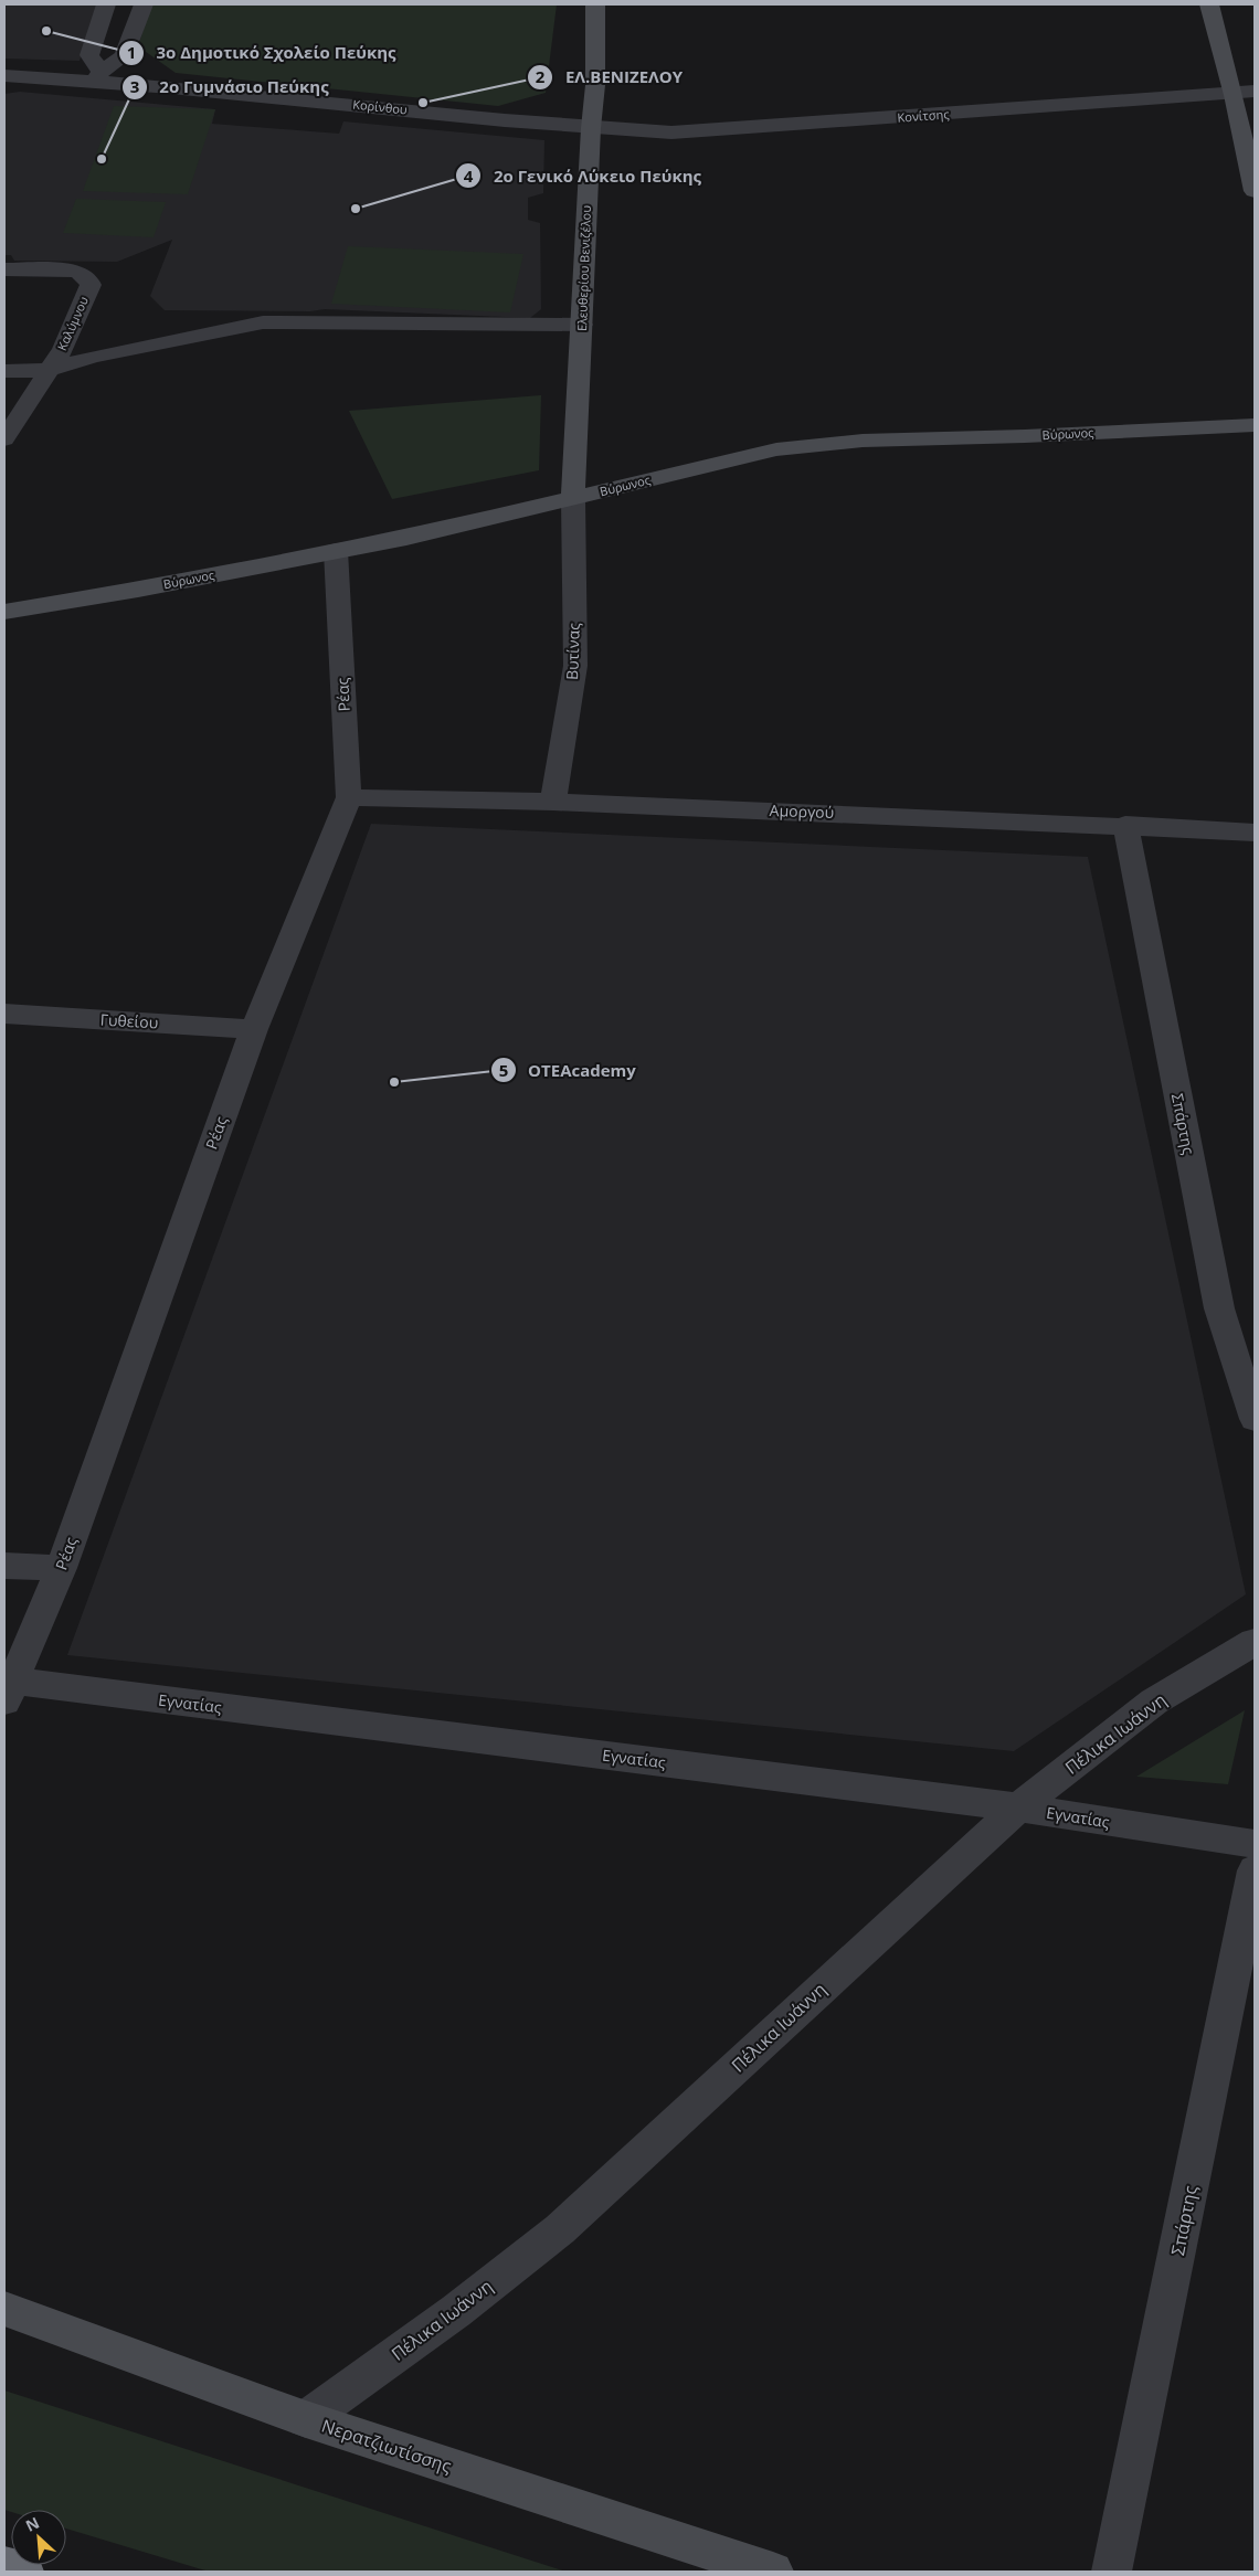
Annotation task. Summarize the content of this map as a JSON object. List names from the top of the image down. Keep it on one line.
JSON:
{"streets":{"street":["Κορίνθου","Κονίτσης","Ελευθερίου Βενιζέλου","Καλύμνου","Βύρωνος","Βυτίνας","Ρέας","Αμοργού","Γυθείου","Σπάρτης","Εγνατίας","Πέλικα Ιωάννη","Νερατζιωτίσσης"]},"crossings":[["Κορίνθου","Κονίτσης"],["Κορίνθου","Ελευθερίου Βενιζέλου"],["Κονίτσης","Ελευθερίου Βενιζέλου"],["Ελευθερίου Βενιζέλου","Βύρωνος"],["Ελευθερίου Βενιζέλου","Βυτίνας"],["Βύρωνος","Βυτίνας"],["Βύρωνος","Ρέας"],["Βυτίνας","Αμοργού"],["Ρέας","Αμοργού"],["Ρέας","Γυθείου"],["Ρέας","Εγνατίας"],["Αμοργού","Σπάρτης"],["Εγνατίας","Πέλικα Ιωάννη"],["Πέλικα Ιωάννη","Νερατζιωτίσσης"]],"places":["3ο Δημοτικό Σχολείο Πεύκης","ΕΛ.ΒΕΝΙΖΕΛΟΥ","2ο Γυμνάσιο Πεύκης","2ο Γενικό Λύκειο Πεύκης","OTEAcademy"],"north":"top left"}
